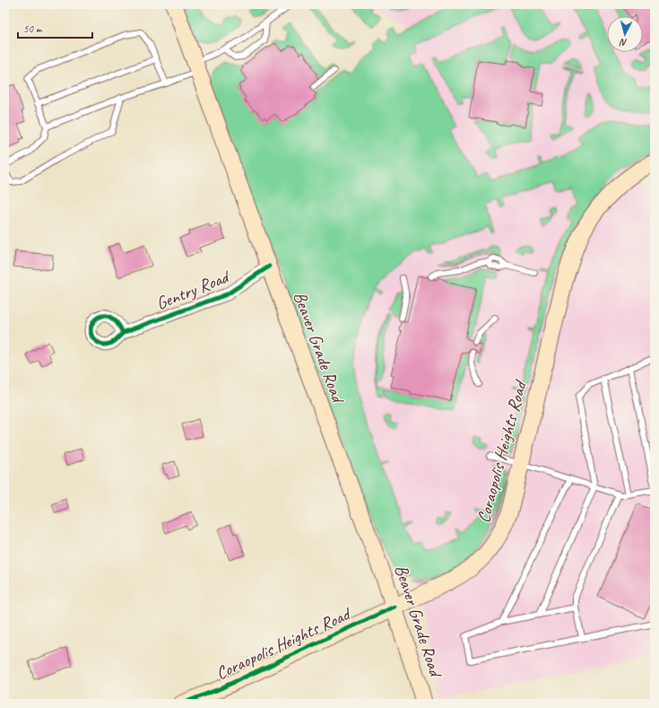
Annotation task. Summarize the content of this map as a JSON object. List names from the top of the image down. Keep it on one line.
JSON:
{"streets":{"main road":["Beaver Grade Road","Coraopolis Heights Road"],"street":["Gentry Road"]},"crossings":[["Gentry Road","Beaver Grade Road"],["Beaver Grade Road","Coraopolis Heights Road"]],"scale_bar":"50 m","north":"bottom"}
